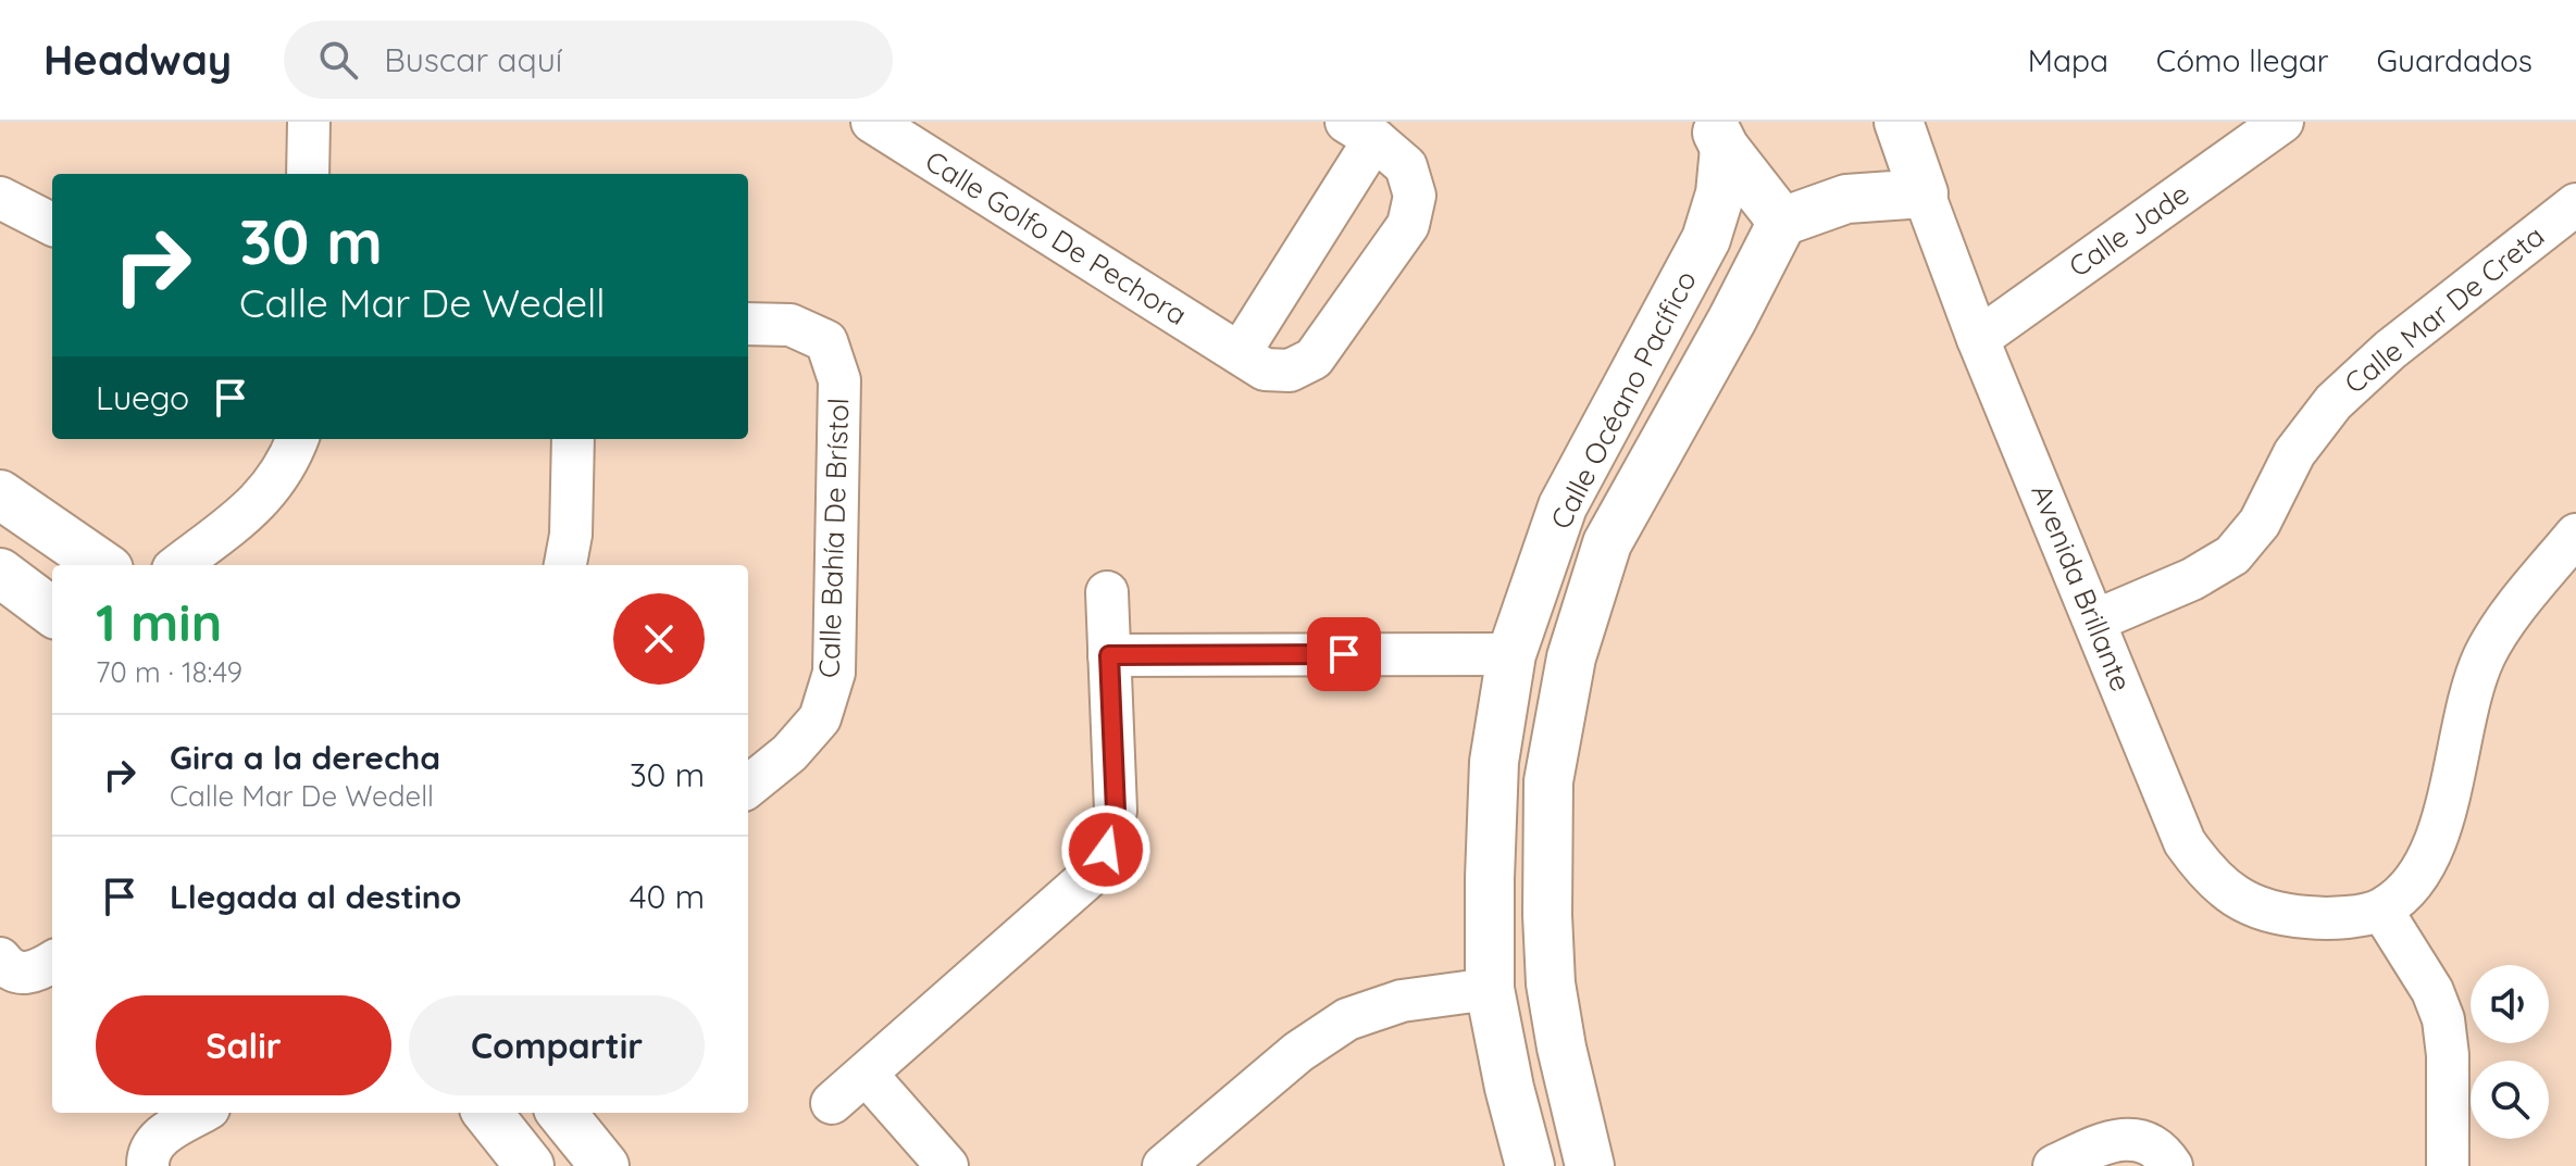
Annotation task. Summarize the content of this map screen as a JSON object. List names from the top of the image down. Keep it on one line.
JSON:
{"streets":{"street":["Calle Jade","Calle Golfo De Pechora","Calle Mar De Creta","Calle Océano Pacífico","Calle Bahía De Brístol","Avenida Brillante"]},"crossings":[["Calle Jade","Avenida Brillante"],["Calle Mar De Creta","Avenida Brillante"]],"page":{"header":"Headway","search":"Buscar aquí","nav":["Mapa","Cómo llegar","Guardados"],"turn":["30 m","Calle Mar De Wedell"],"then":"Luego","heading":["1 min","70 m · 18:49"],"list":[{"name":"Gira a la derecha","note":"Calle Mar De Wedell","value":"30 m"},{"name":"Llegada al destino","value":"40 m"}],"buttons":["Salir","Compartir"]}}
